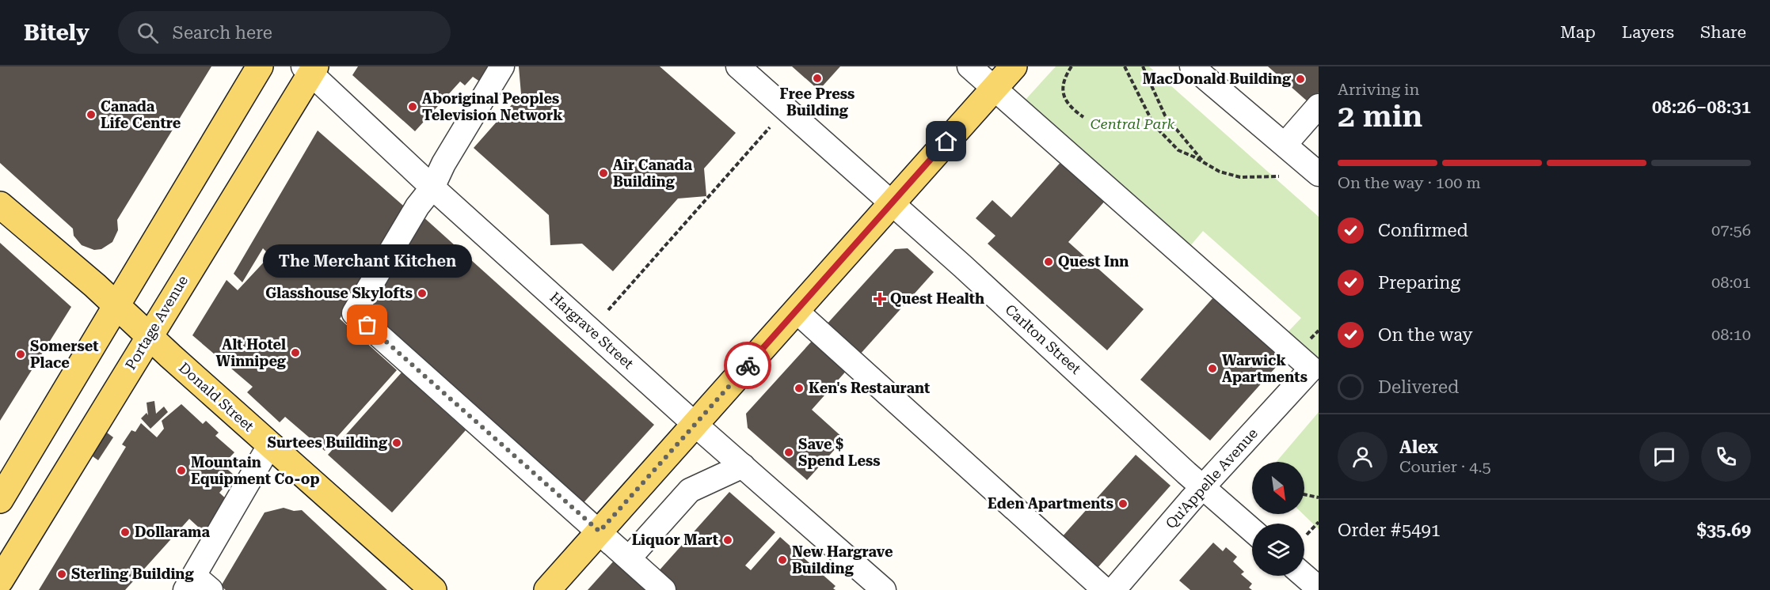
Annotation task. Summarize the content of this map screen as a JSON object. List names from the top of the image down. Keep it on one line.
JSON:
{"streets":{"main road":["Portage Avenue","Donald Street"],"street":["Hargrave Street","Carlton Street","Qu'Appelle Avenue"]},"crossings":[["Portage Avenue","Hargrave Street"],["Portage Avenue","Donald Street"],["Carlton Street","Qu'Appelle Avenue"]],"parks":["Central Park"],"places":{"other":["Free Press Building","MacDonald Building","Aboriginal Peoples Television Network","Canada Life Centre","Air Canada Building","Quest Inn","Glasshouse Skylofts","The Merchant Kitchen","Alt Hotel Winnipeg","Somerset Place","Warwick Apartments","Ken's Restaurant","Surtees Building","Save $ Spend Less","Mountain Equipment Co-op","Eden Apartments","Dollarama","Liquor Mart","New Hargrave Building","Sterling Building"],"health":["Quest Health"]},"north":"bottom right","page":{"header":"Bitely","search":"Search here","nav":["Map","Layers","Share"],"heading":["2 min","Arriving in","08:26–08:31"],"panel":["Alex","Courier · 4.5","Order #5491","$35.69"],"bar":"On the way · 100 m","list":[["Confirmed","07:56"],["Preparing","08:01"],["On the way","08:10"],"Delivered"],"bubble":"The Merchant Kitchen"}}
